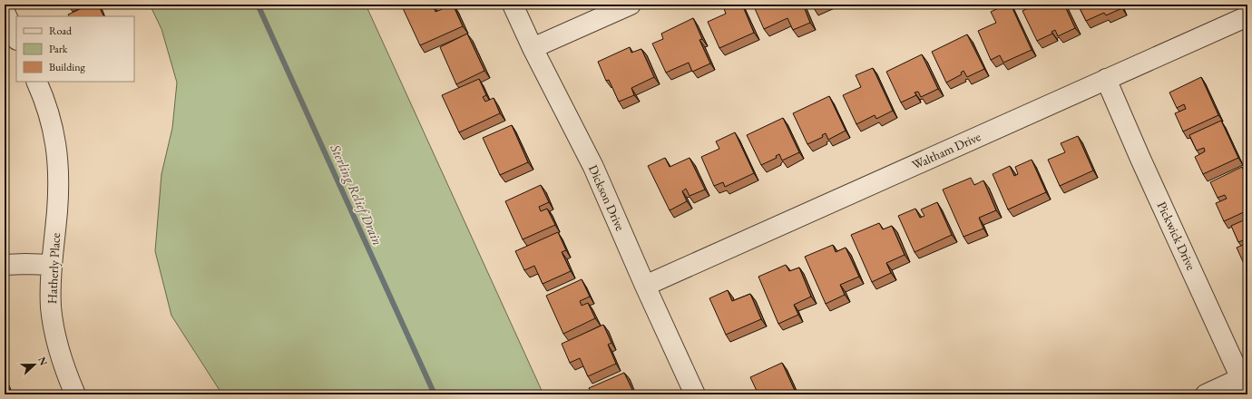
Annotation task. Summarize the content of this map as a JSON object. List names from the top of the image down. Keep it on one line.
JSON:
{"streets":{"street":["Waltham Drive","Dickson Drive","Pickwick Drive","Hatherly Place"]},"crossings":[["Waltham Drive","Dickson Drive"],["Waltham Drive","Pickwick Drive"]],"water":["Sterling Relief Drain"],"legend":["Road","Park","Building"],"north":"right"}
